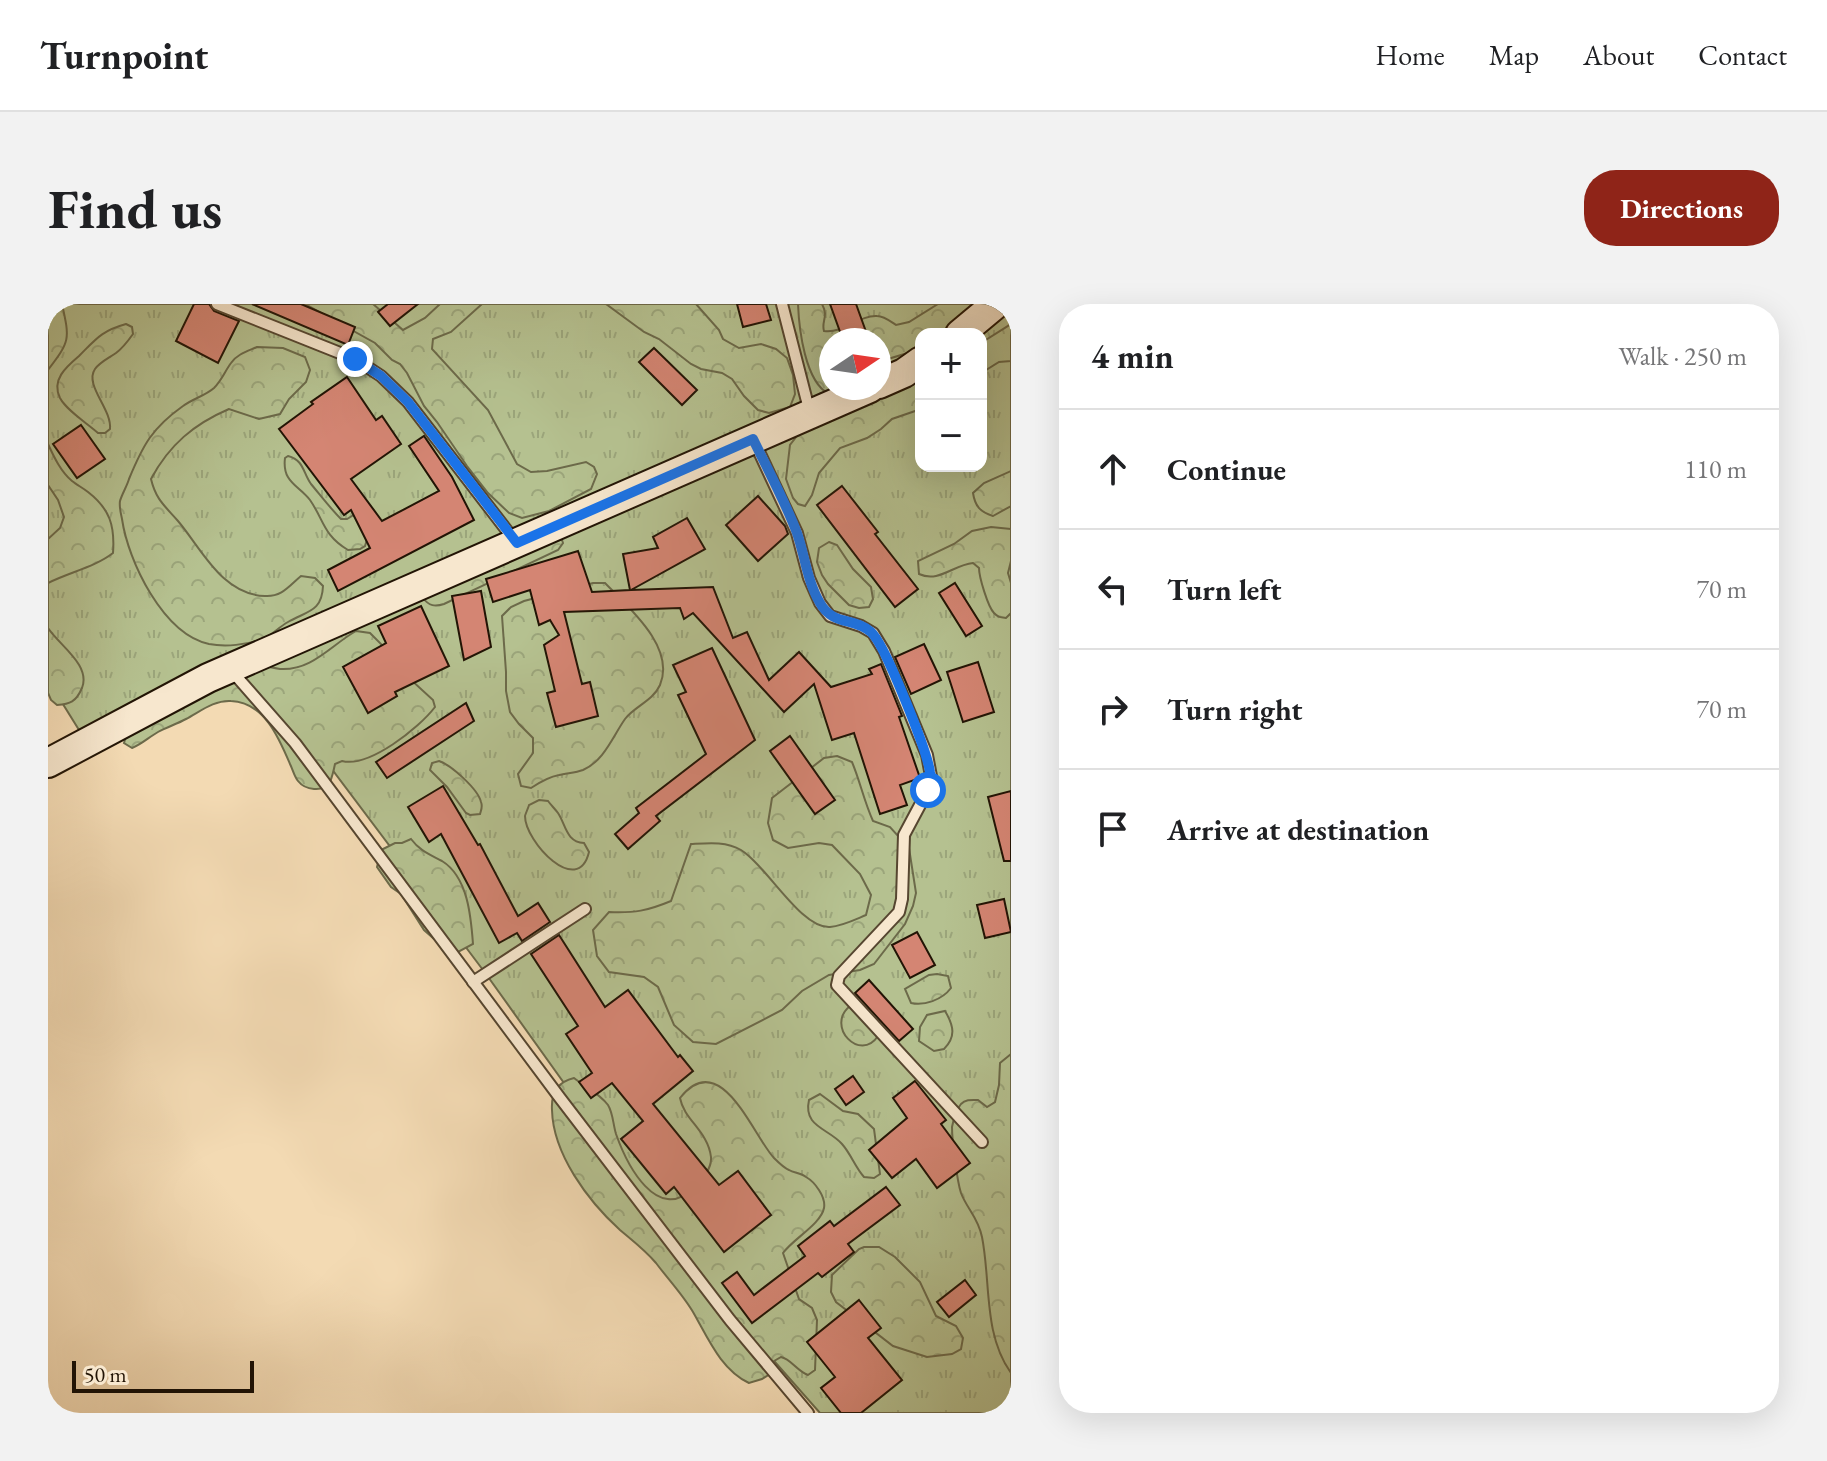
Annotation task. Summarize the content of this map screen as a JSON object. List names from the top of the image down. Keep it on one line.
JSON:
{"scale_bar":"50 m","north":"right","page":{"header":"Turnpoint","nav":["Home","Map","About","Contact"],"buttons":"Directions","title":"Find us","heading":["4 min","Walk · 250 m"],"map_buttons":["+","−"],"list":[["Continue","110 m"],["Turn left","70 m"],["Turn right","70 m"],"Arrive at destination"],"scale":"50 m"}}
